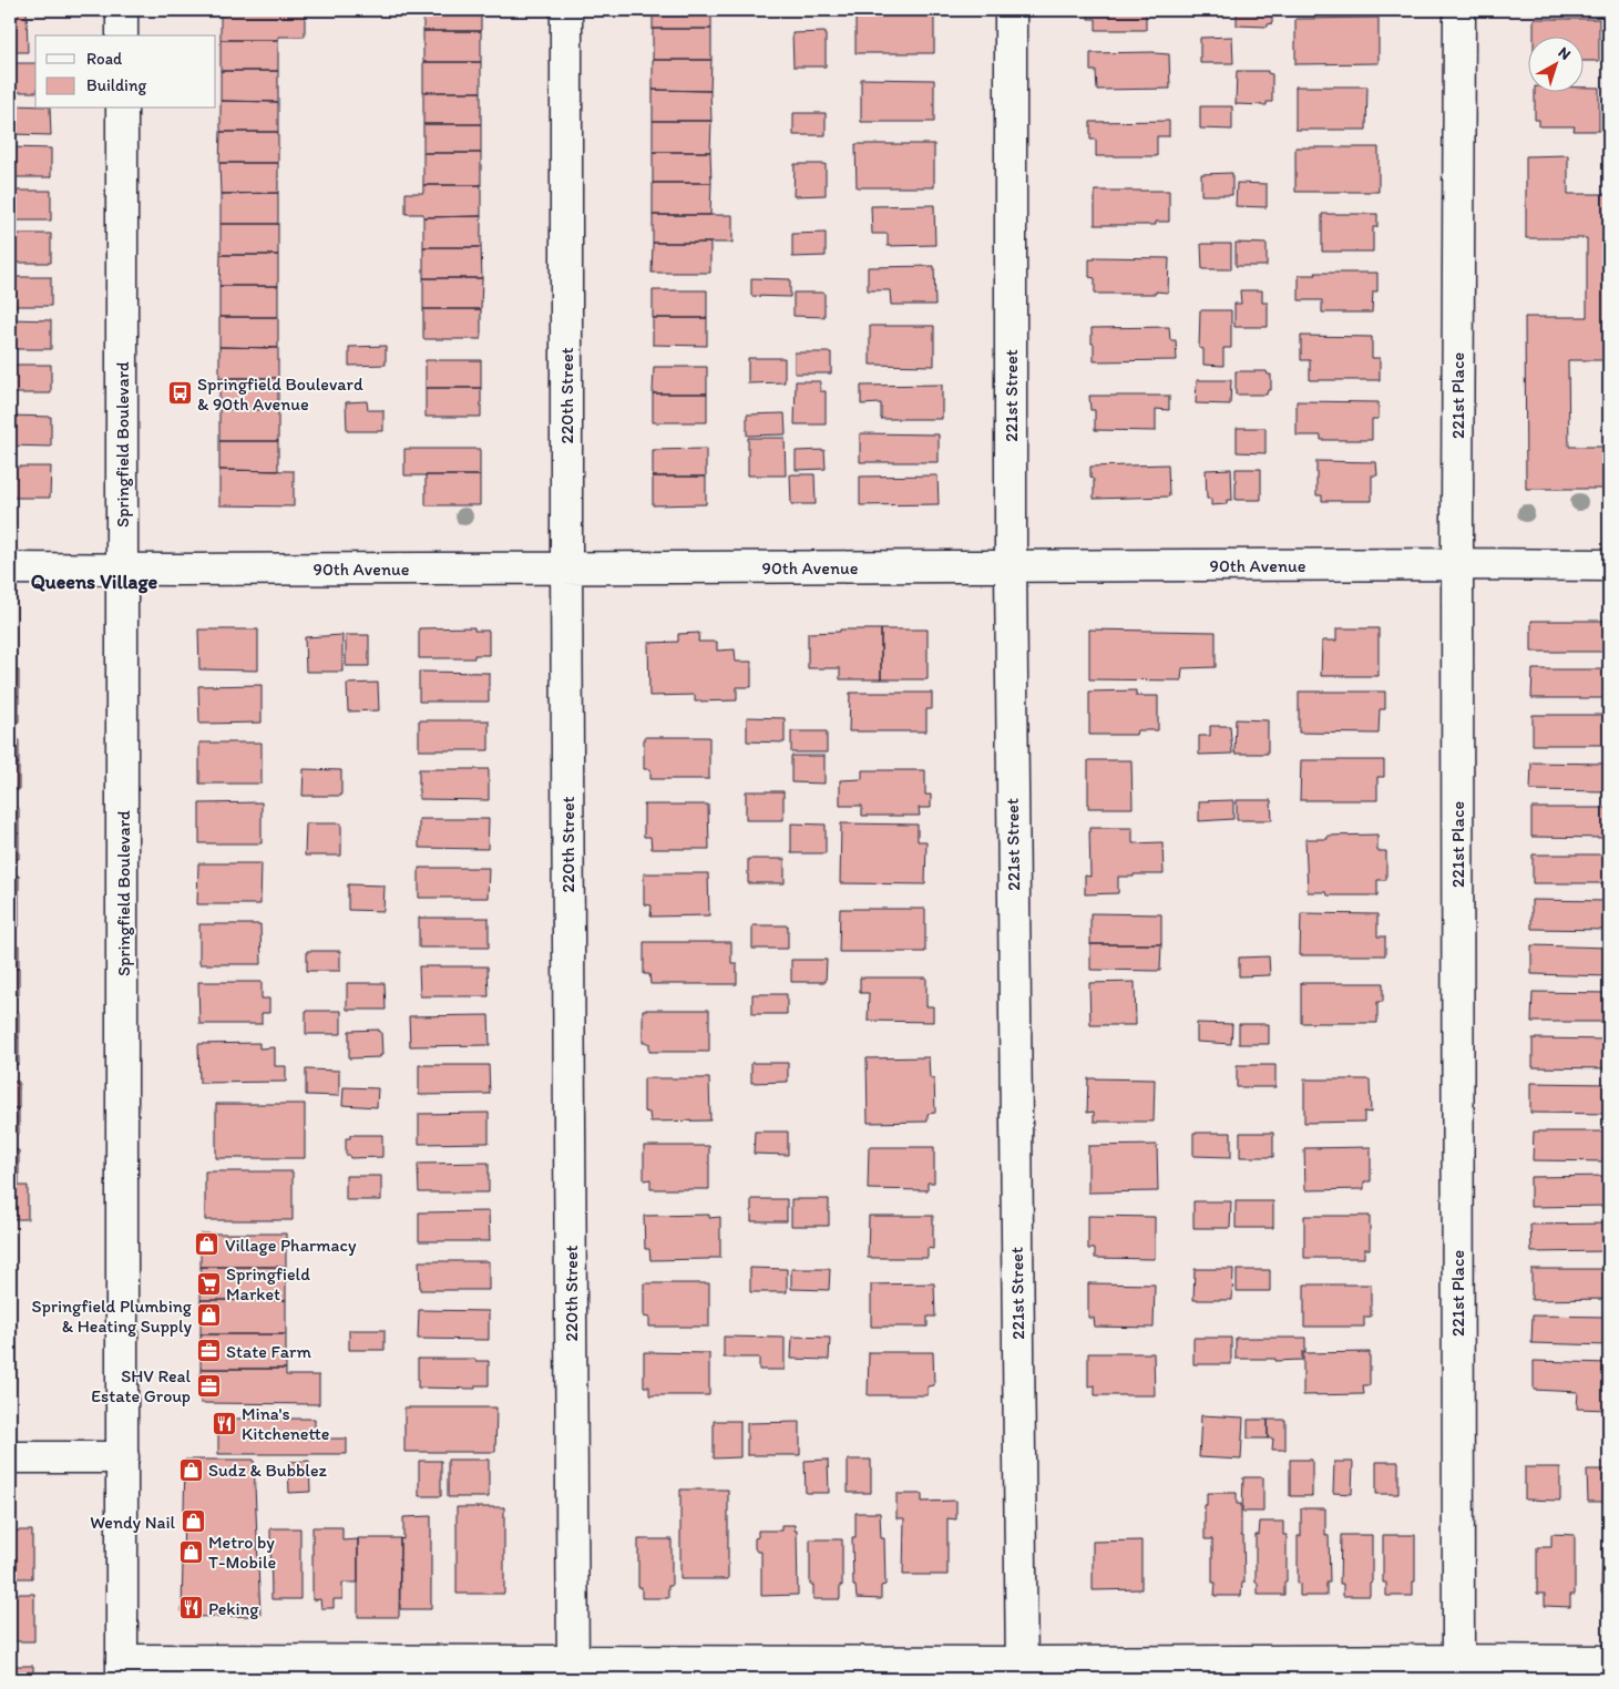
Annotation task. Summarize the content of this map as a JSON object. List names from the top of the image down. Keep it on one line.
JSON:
{"streets":{"street":["220th Street","221st Street","221st Place","Springfield Boulevard","90th Avenue"]},"crossings":[["220th Street","90th Avenue"],["221st Street","90th Avenue"],["221st Place","90th Avenue"],["Springfield Boulevard","90th Avenue"]],"districts":["Queens Village"],"places":{"bus stop":["Springfield Boulevard & 90th Avenue"],"shop":["Village Pharmacy","Springfield Plumbing & Heating Supply","Sudz & Bubblez","Wendy Nail","Metro by T-Mobile"],"supermarket":["Springfield Market"],"office":["State Farm","SHV Real Estate Group"],"restaurant":["Mina's Kitchenette","Peking"]},"legend":["Road","Building"],"north":"top right"}
